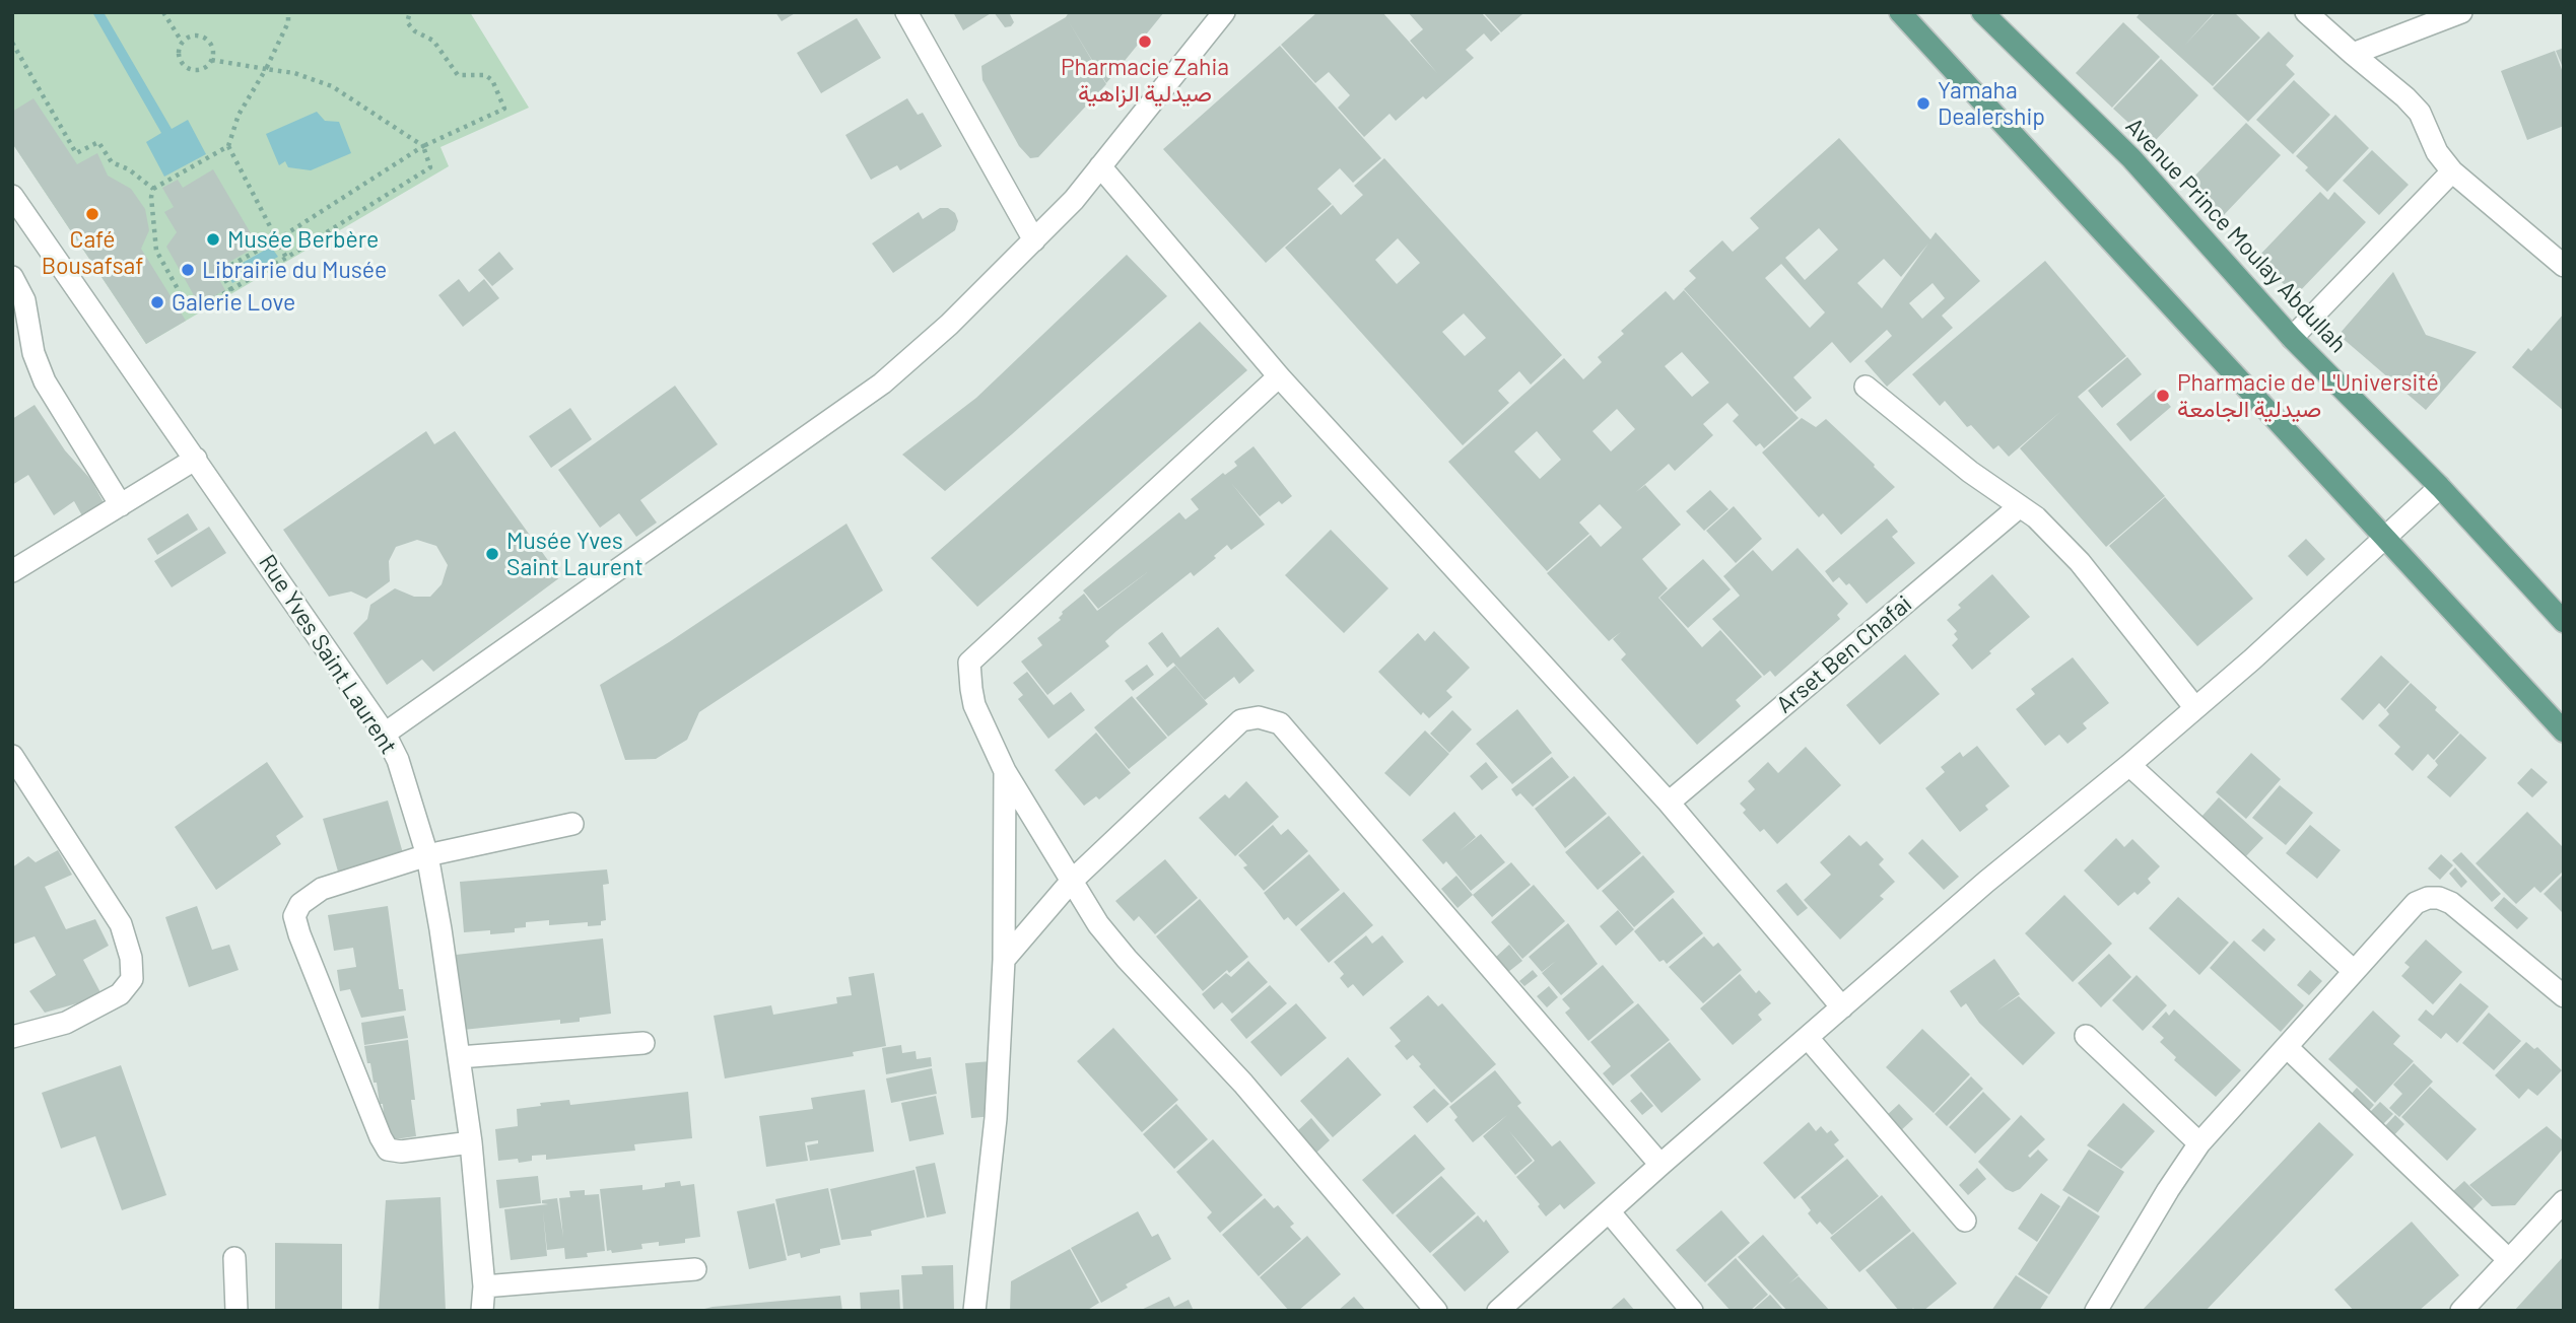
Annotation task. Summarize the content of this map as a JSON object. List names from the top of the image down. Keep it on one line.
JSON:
{"streets":{"main road":["Avenue Prince Moulay Abdullah"],"street":["Rue Yves Saint Laurent","Arset Ben Chafai"]},"places":["Pharmacie Zahia صيدلية الزاهية","Yamaha Dealership","Café Bousafsaf","Musée Berbère","Librairie du Musée","Galerie Love","Pharmacie de L'Université صيدلية الجامعة","Musée Yves Saint Laurent"]}
